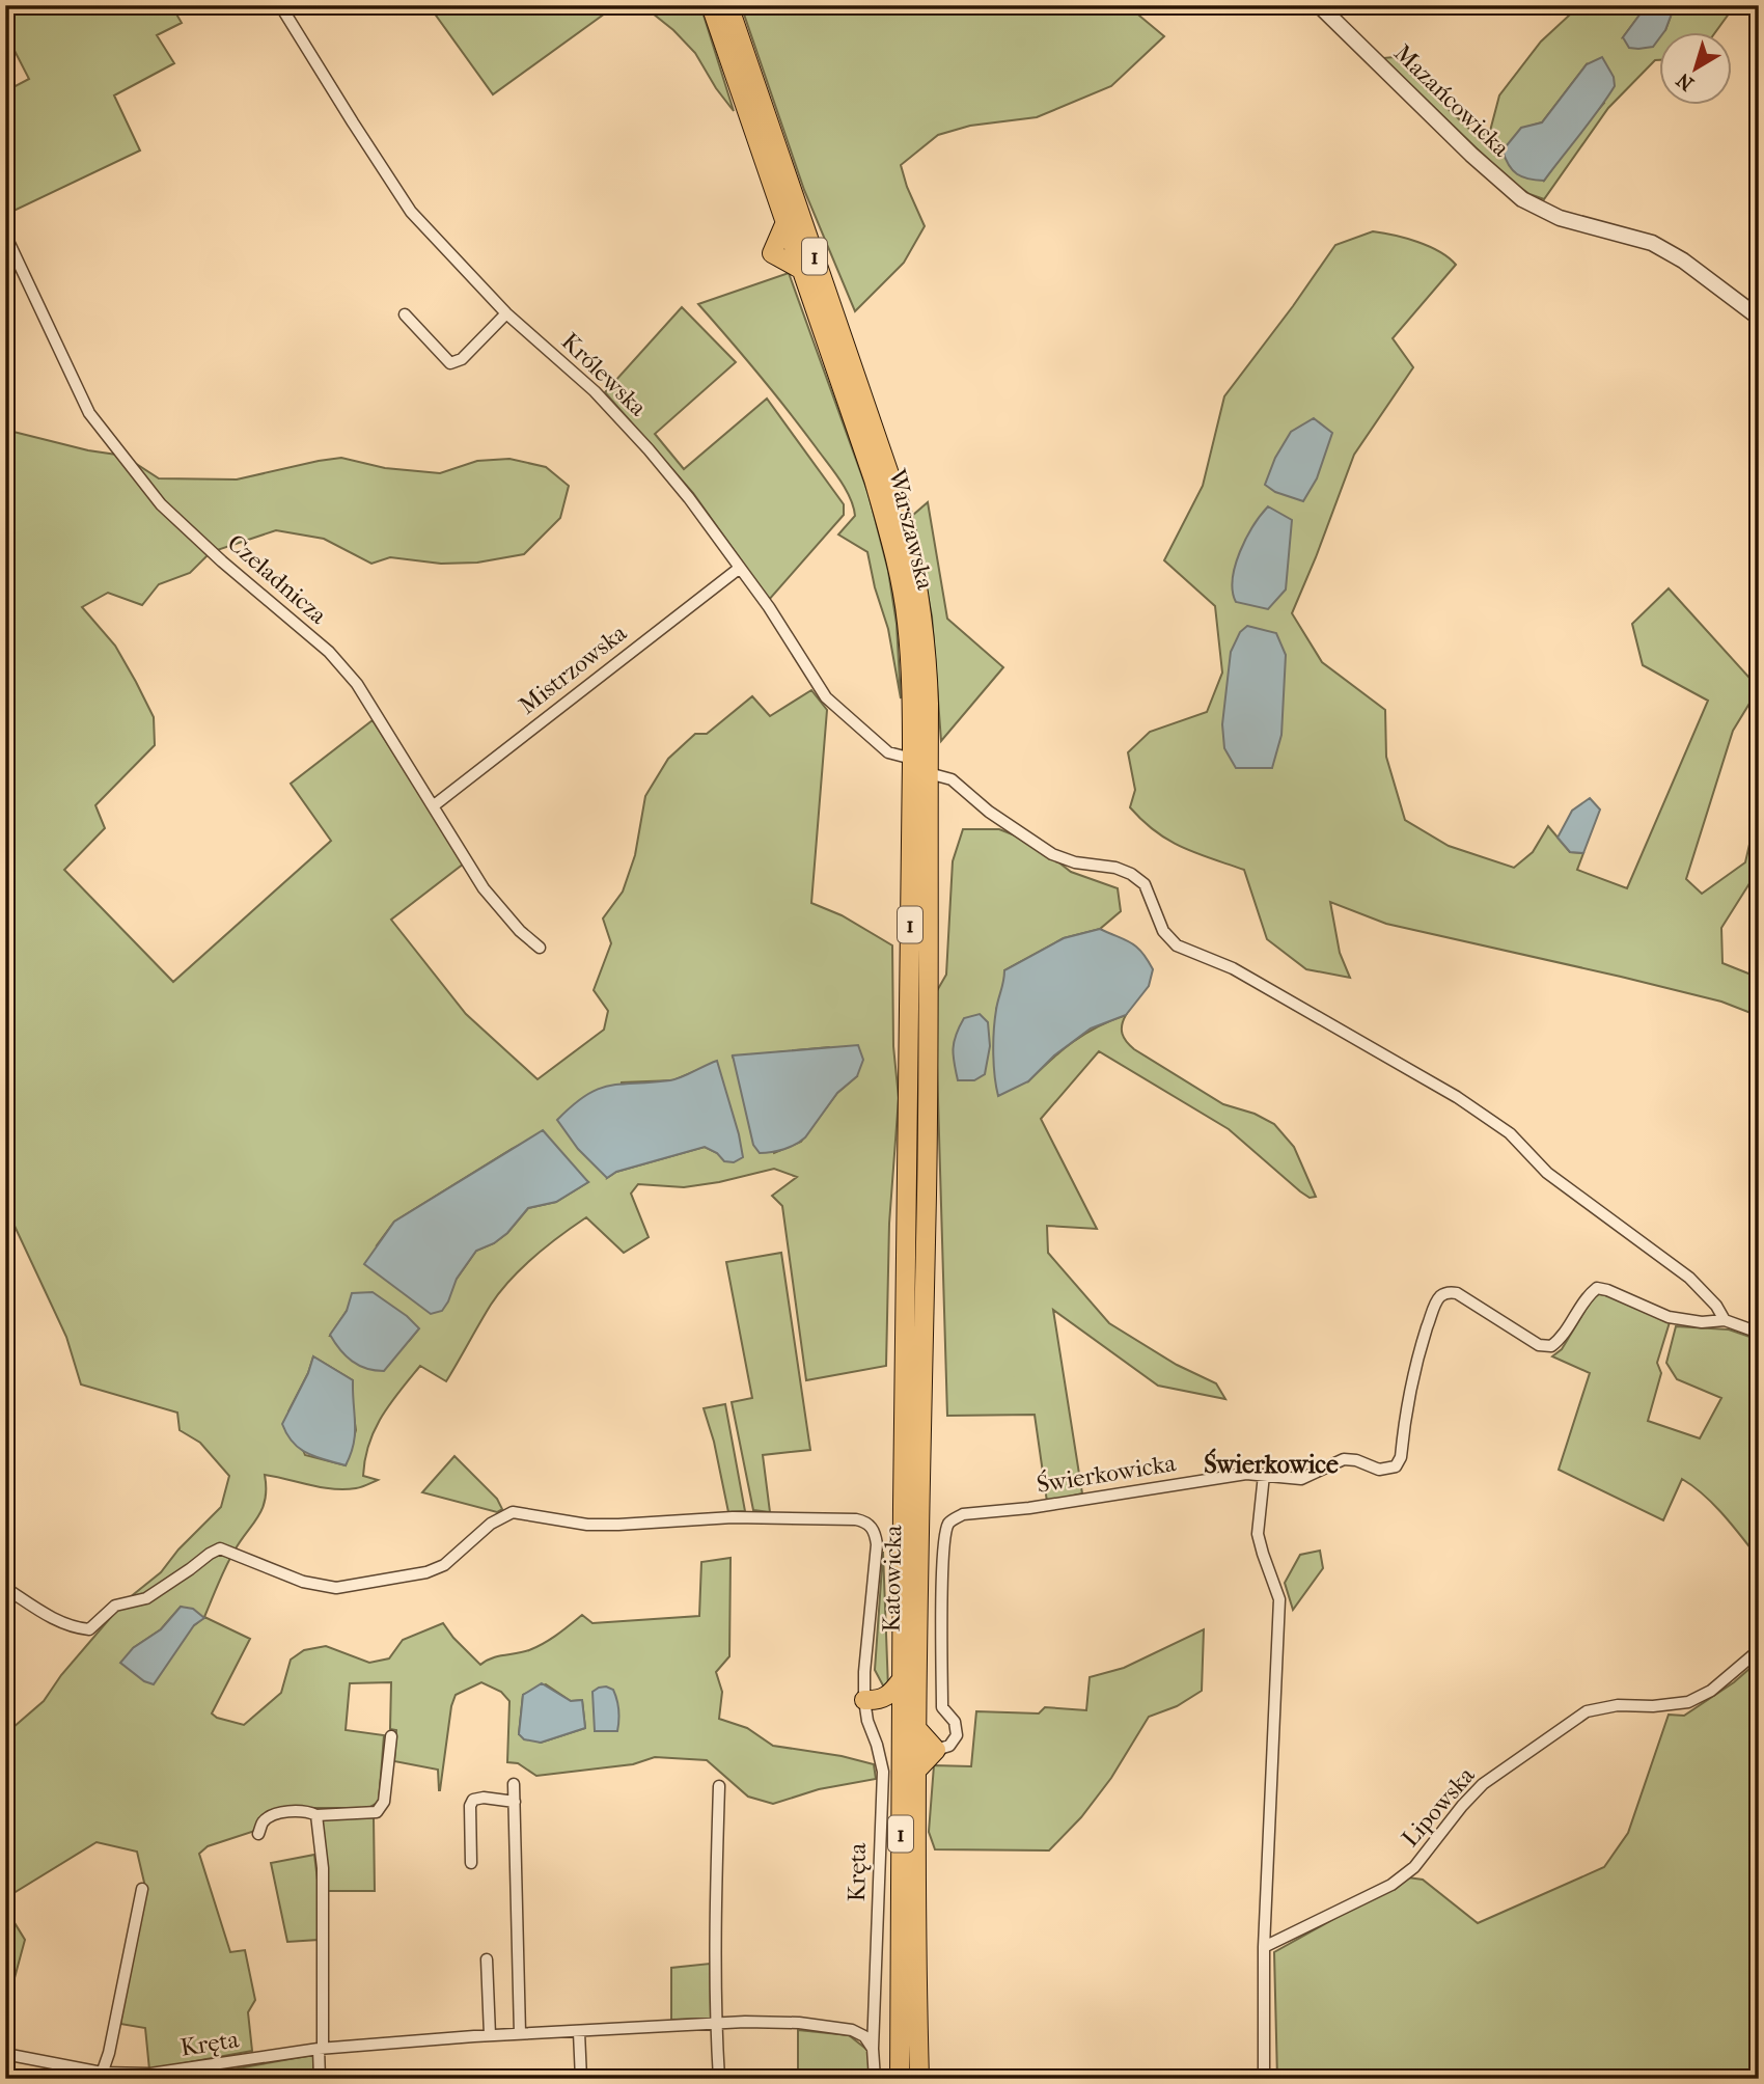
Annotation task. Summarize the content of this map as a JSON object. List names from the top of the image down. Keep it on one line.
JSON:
{"streets":{"main road":["1","Warszawska","Katowicka"],"street":["Mazańcowicka","Królewska","Czeladnicza","Mistrzowska","Świerkowicka","Lipowska","Kręta"]},"crossings":[["Królewska","Warszawska"],["Królewska","Mistrzowska"],["Warszawska","Katowicka"],["Czeladnicza","Mistrzowska"]],"districts":["Świerkowice"],"north":"bottom left"}
